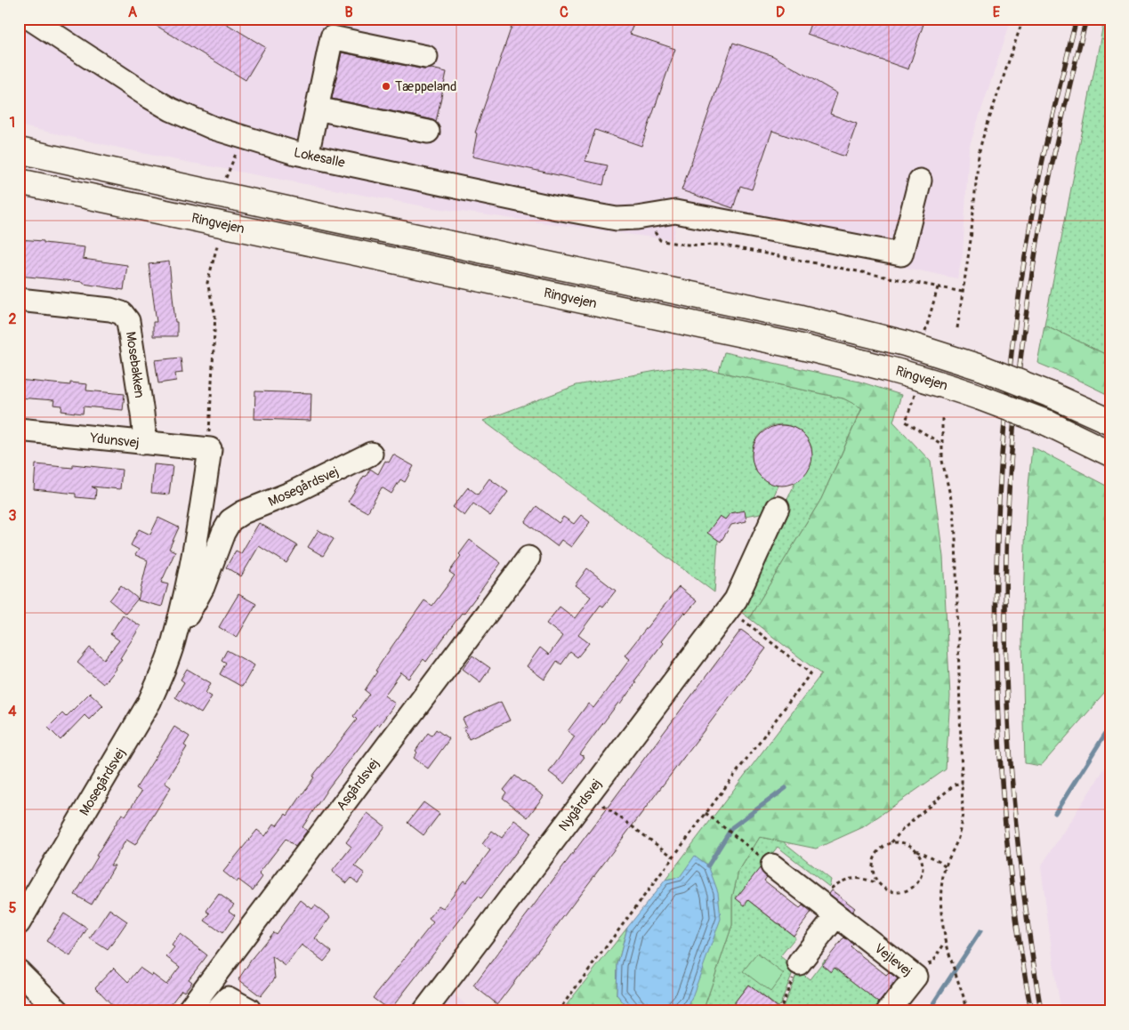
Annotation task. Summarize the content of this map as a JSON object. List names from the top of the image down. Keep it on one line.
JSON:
{"streets":{"main road":["Ringvejen"],"street":["Lokesalle","Mosebakken","Ydunsvej","Mosegårdsvej","Asgårdsvej","Nygårdsvej","Vejlevej"]},"crossings":[["Mosebakken","Ydunsvej"],["Ydunsvej","Mosegårdsvej"]],"places":["Tæppeland"],"grid":{"columns":["A","B","C","D","E"],"rows":["1","2","3","4","5"]}}
